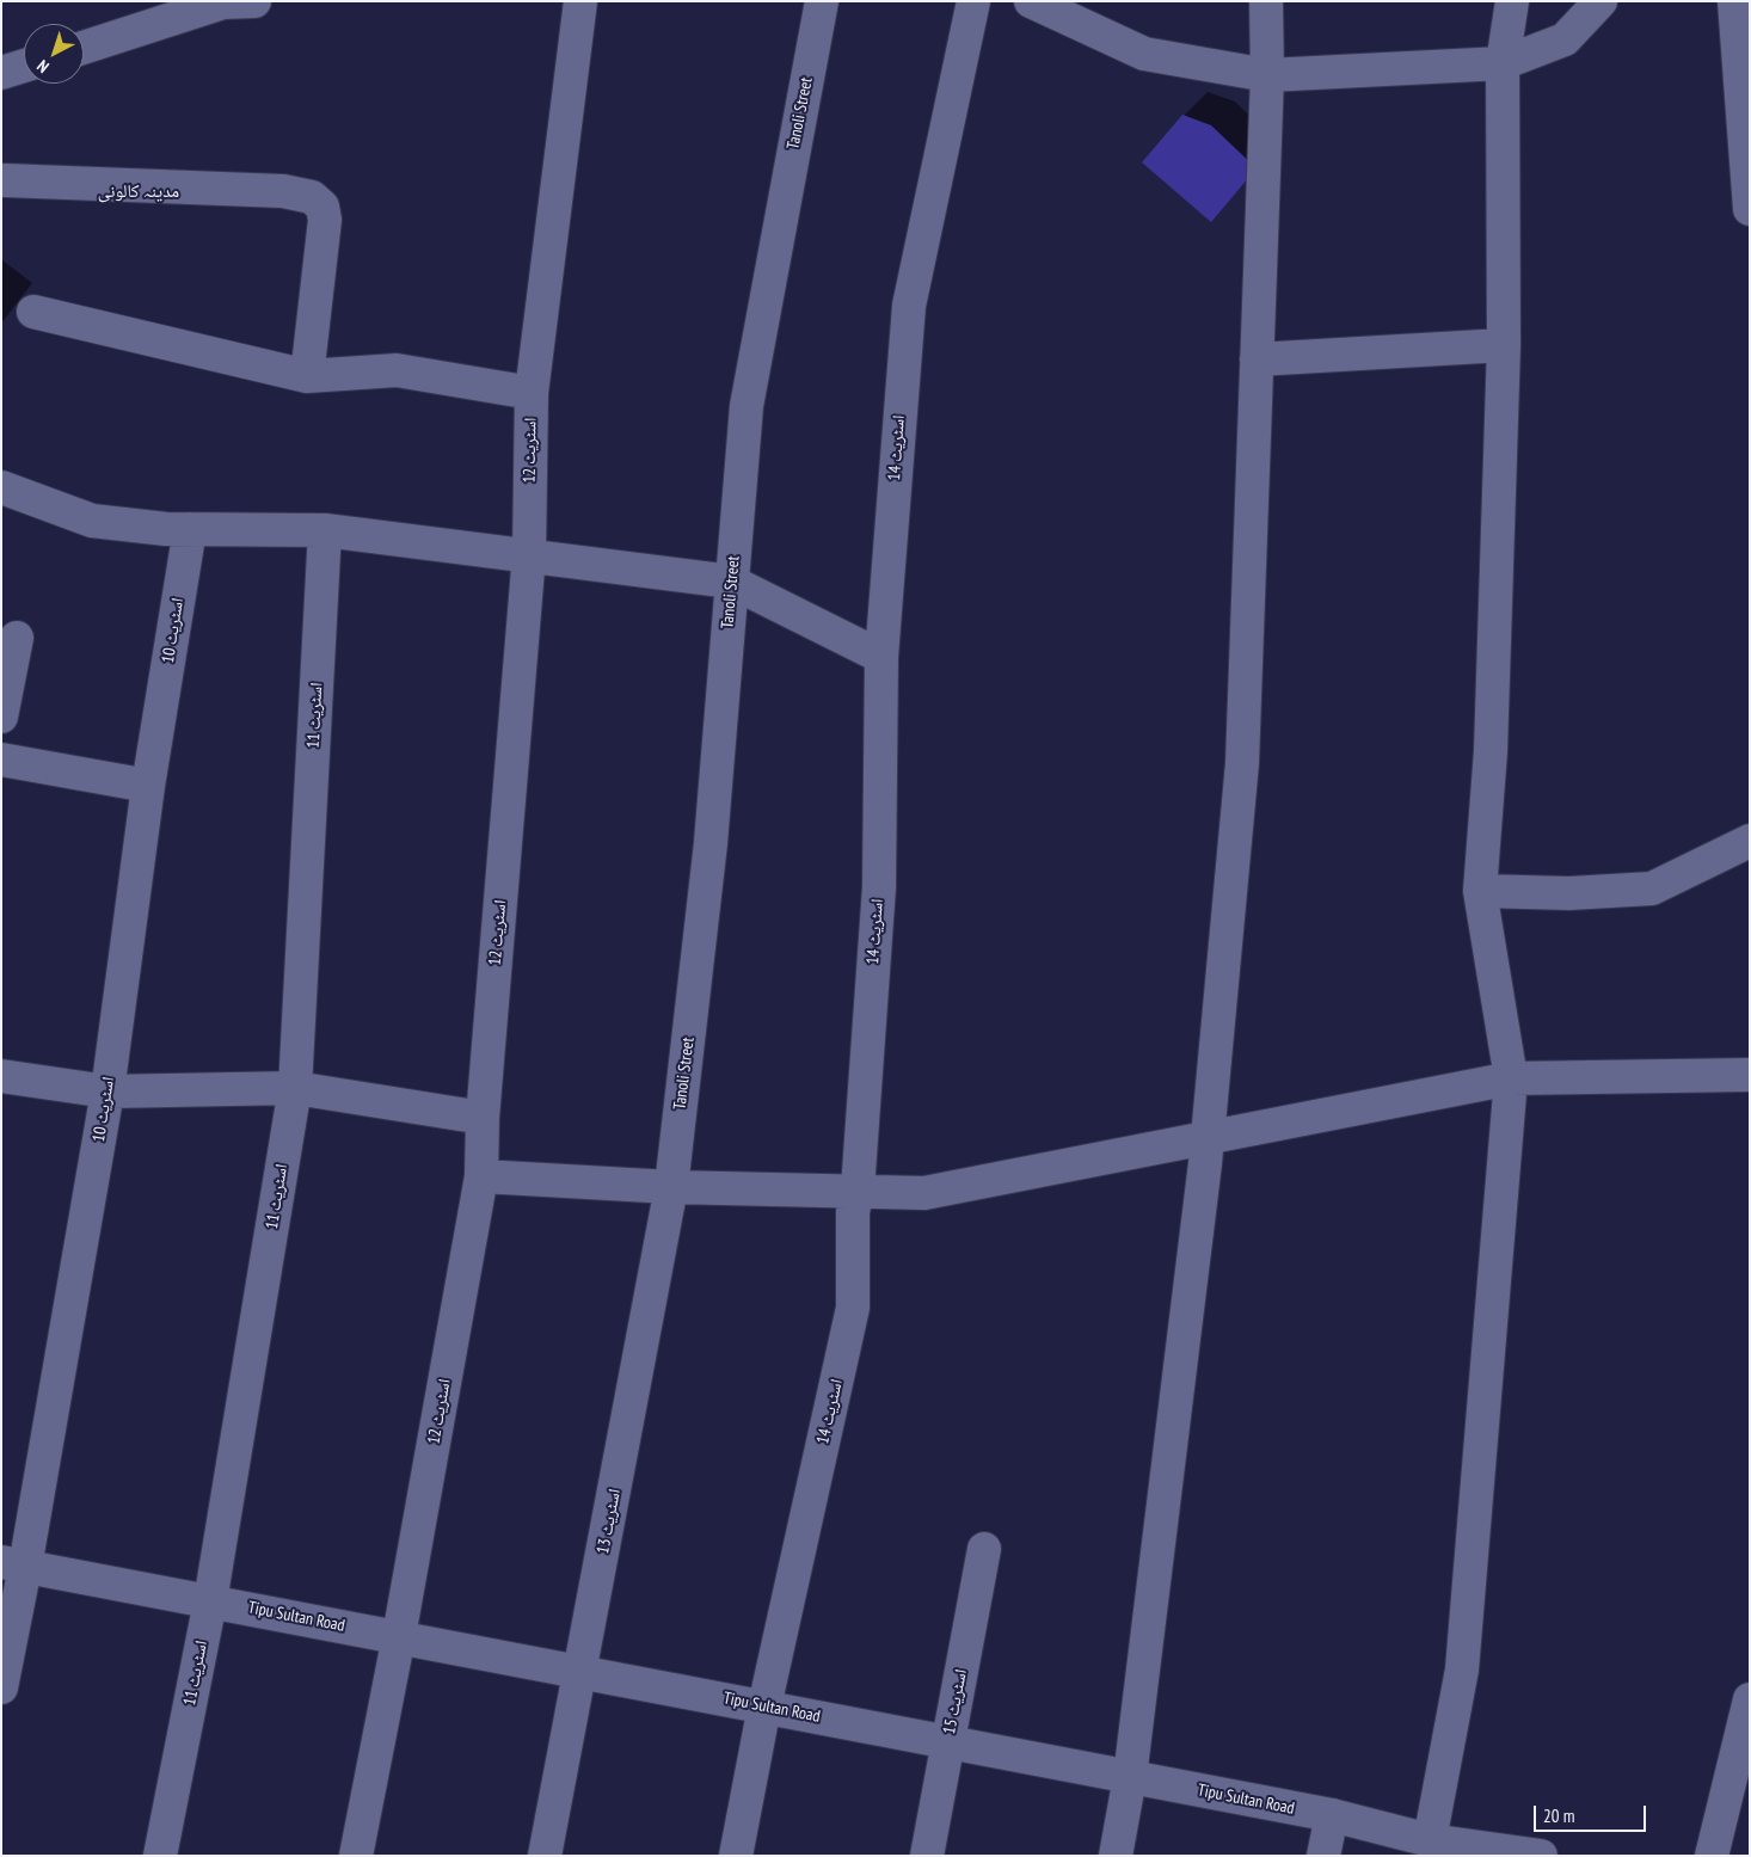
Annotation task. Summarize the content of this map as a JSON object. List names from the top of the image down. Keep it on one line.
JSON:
{"streets":{"street":["Tanoli Street","اسٹریٹ 14","اسٹریٹ 12","اسٹریٹ 10","اسٹریٹ 11","اسٹریٹ 13","Tipu Sultan Road","اسٹریٹ 15"]},"crossings":[["Tanoli Street","اسٹریٹ 13"],["اسٹریٹ 14","Tipu Sultan Road"],["اسٹریٹ 12","Tipu Sultan Road"],["اسٹریٹ 10","Tipu Sultan Road"],["اسٹریٹ 11","Tipu Sultan Road"],["اسٹریٹ 13","Tipu Sultan Road"],["Tipu Sultan Road","اسٹریٹ 15"]],"districts":["مدینہ کالونی"],"scale_bar":"20 m","north":"bottom left"}
